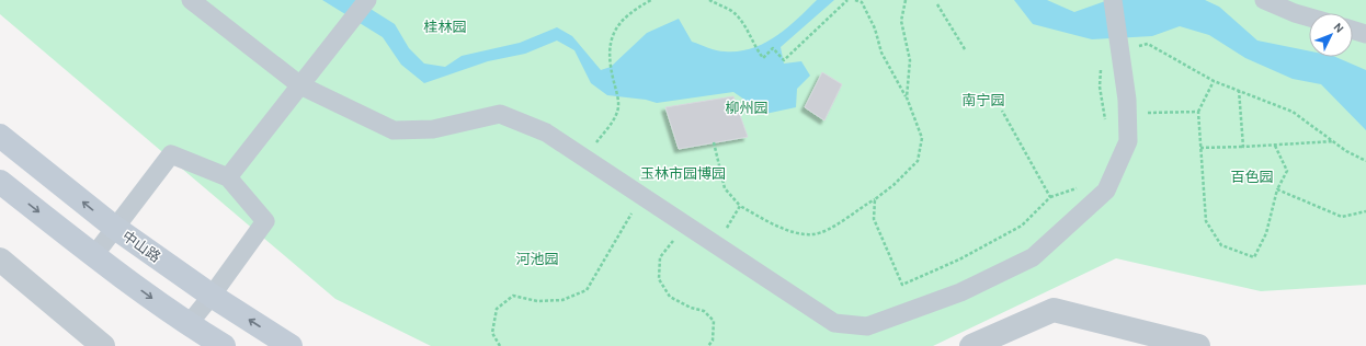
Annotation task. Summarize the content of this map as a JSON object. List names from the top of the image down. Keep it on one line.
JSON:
{"streets":{"main road":["中山路"]},"parks":["桂林园","南宁园","柳州园","玉林市园博园","百色园","河池园"],"north":"top right"}
